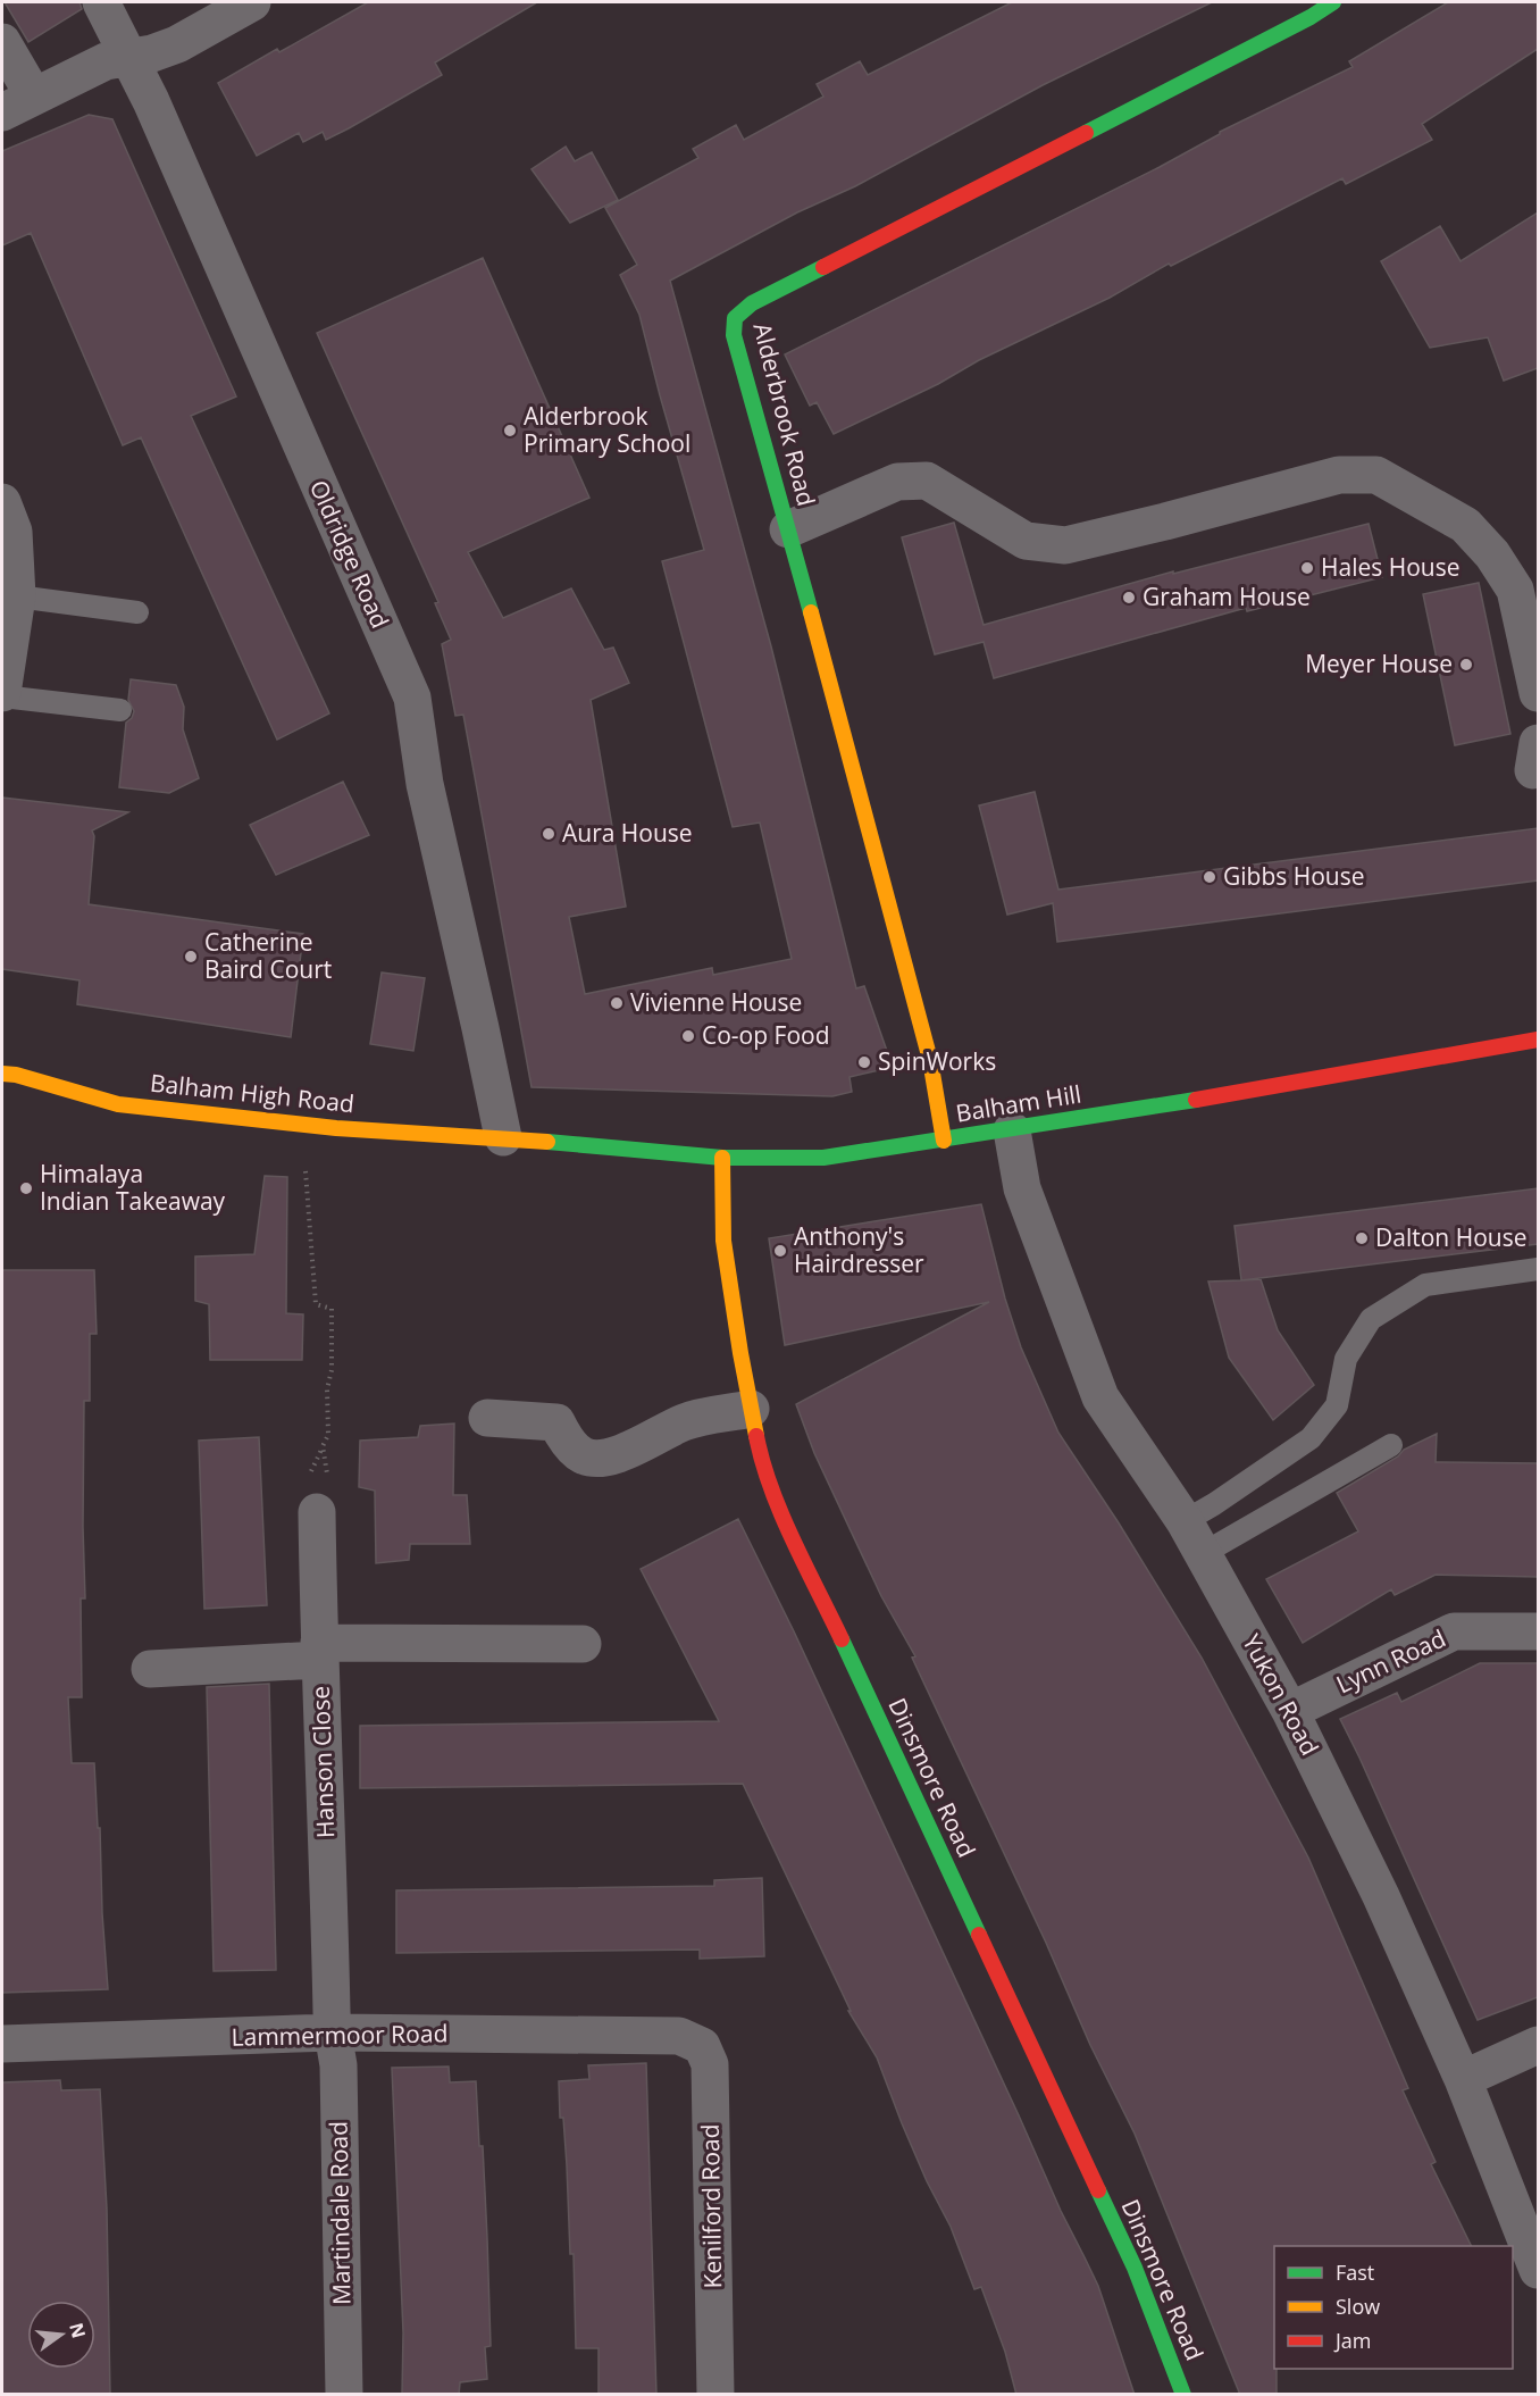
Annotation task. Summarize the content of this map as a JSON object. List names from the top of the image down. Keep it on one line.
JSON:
{"streets":{"main road":["Alderbrook Road","Balham High Road","Balham Hill","Dinsmore Road"],"street":["Oldridge Road","Lynn Road","Yukon Road","Hanson Close","Lammermoor Road","Kenilford Road","Martindale Road"]},"crossings":[["Alderbrook Road","Balham Hill"],["Oldridge Road","Balham High Road"],["Oldridge Road","Balham Hill"],["Balham High Road","Balham Hill"],["Balham Hill","Yukon Road"],["Balham Hill","Dinsmore Road"],["Lynn Road","Yukon Road"],["Hanson Close","Lammermoor Road"],["Hanson Close","Martindale Road"],["Lammermoor Road","Kenilford Road"],["Lammermoor Road","Martindale Road"]],"places":["Alderbrook Primary School","Hales House","Graham House","Meyer House","Aura House","Gibbs House","Catherine Baird Court","Vivienne House","Co-op Food","SpinWorks","Himalaya Indian Takeaway","Dalton House","Anthony's Hairdresser"],"legend":["Fast","Slow","Jam"],"north":"right"}
